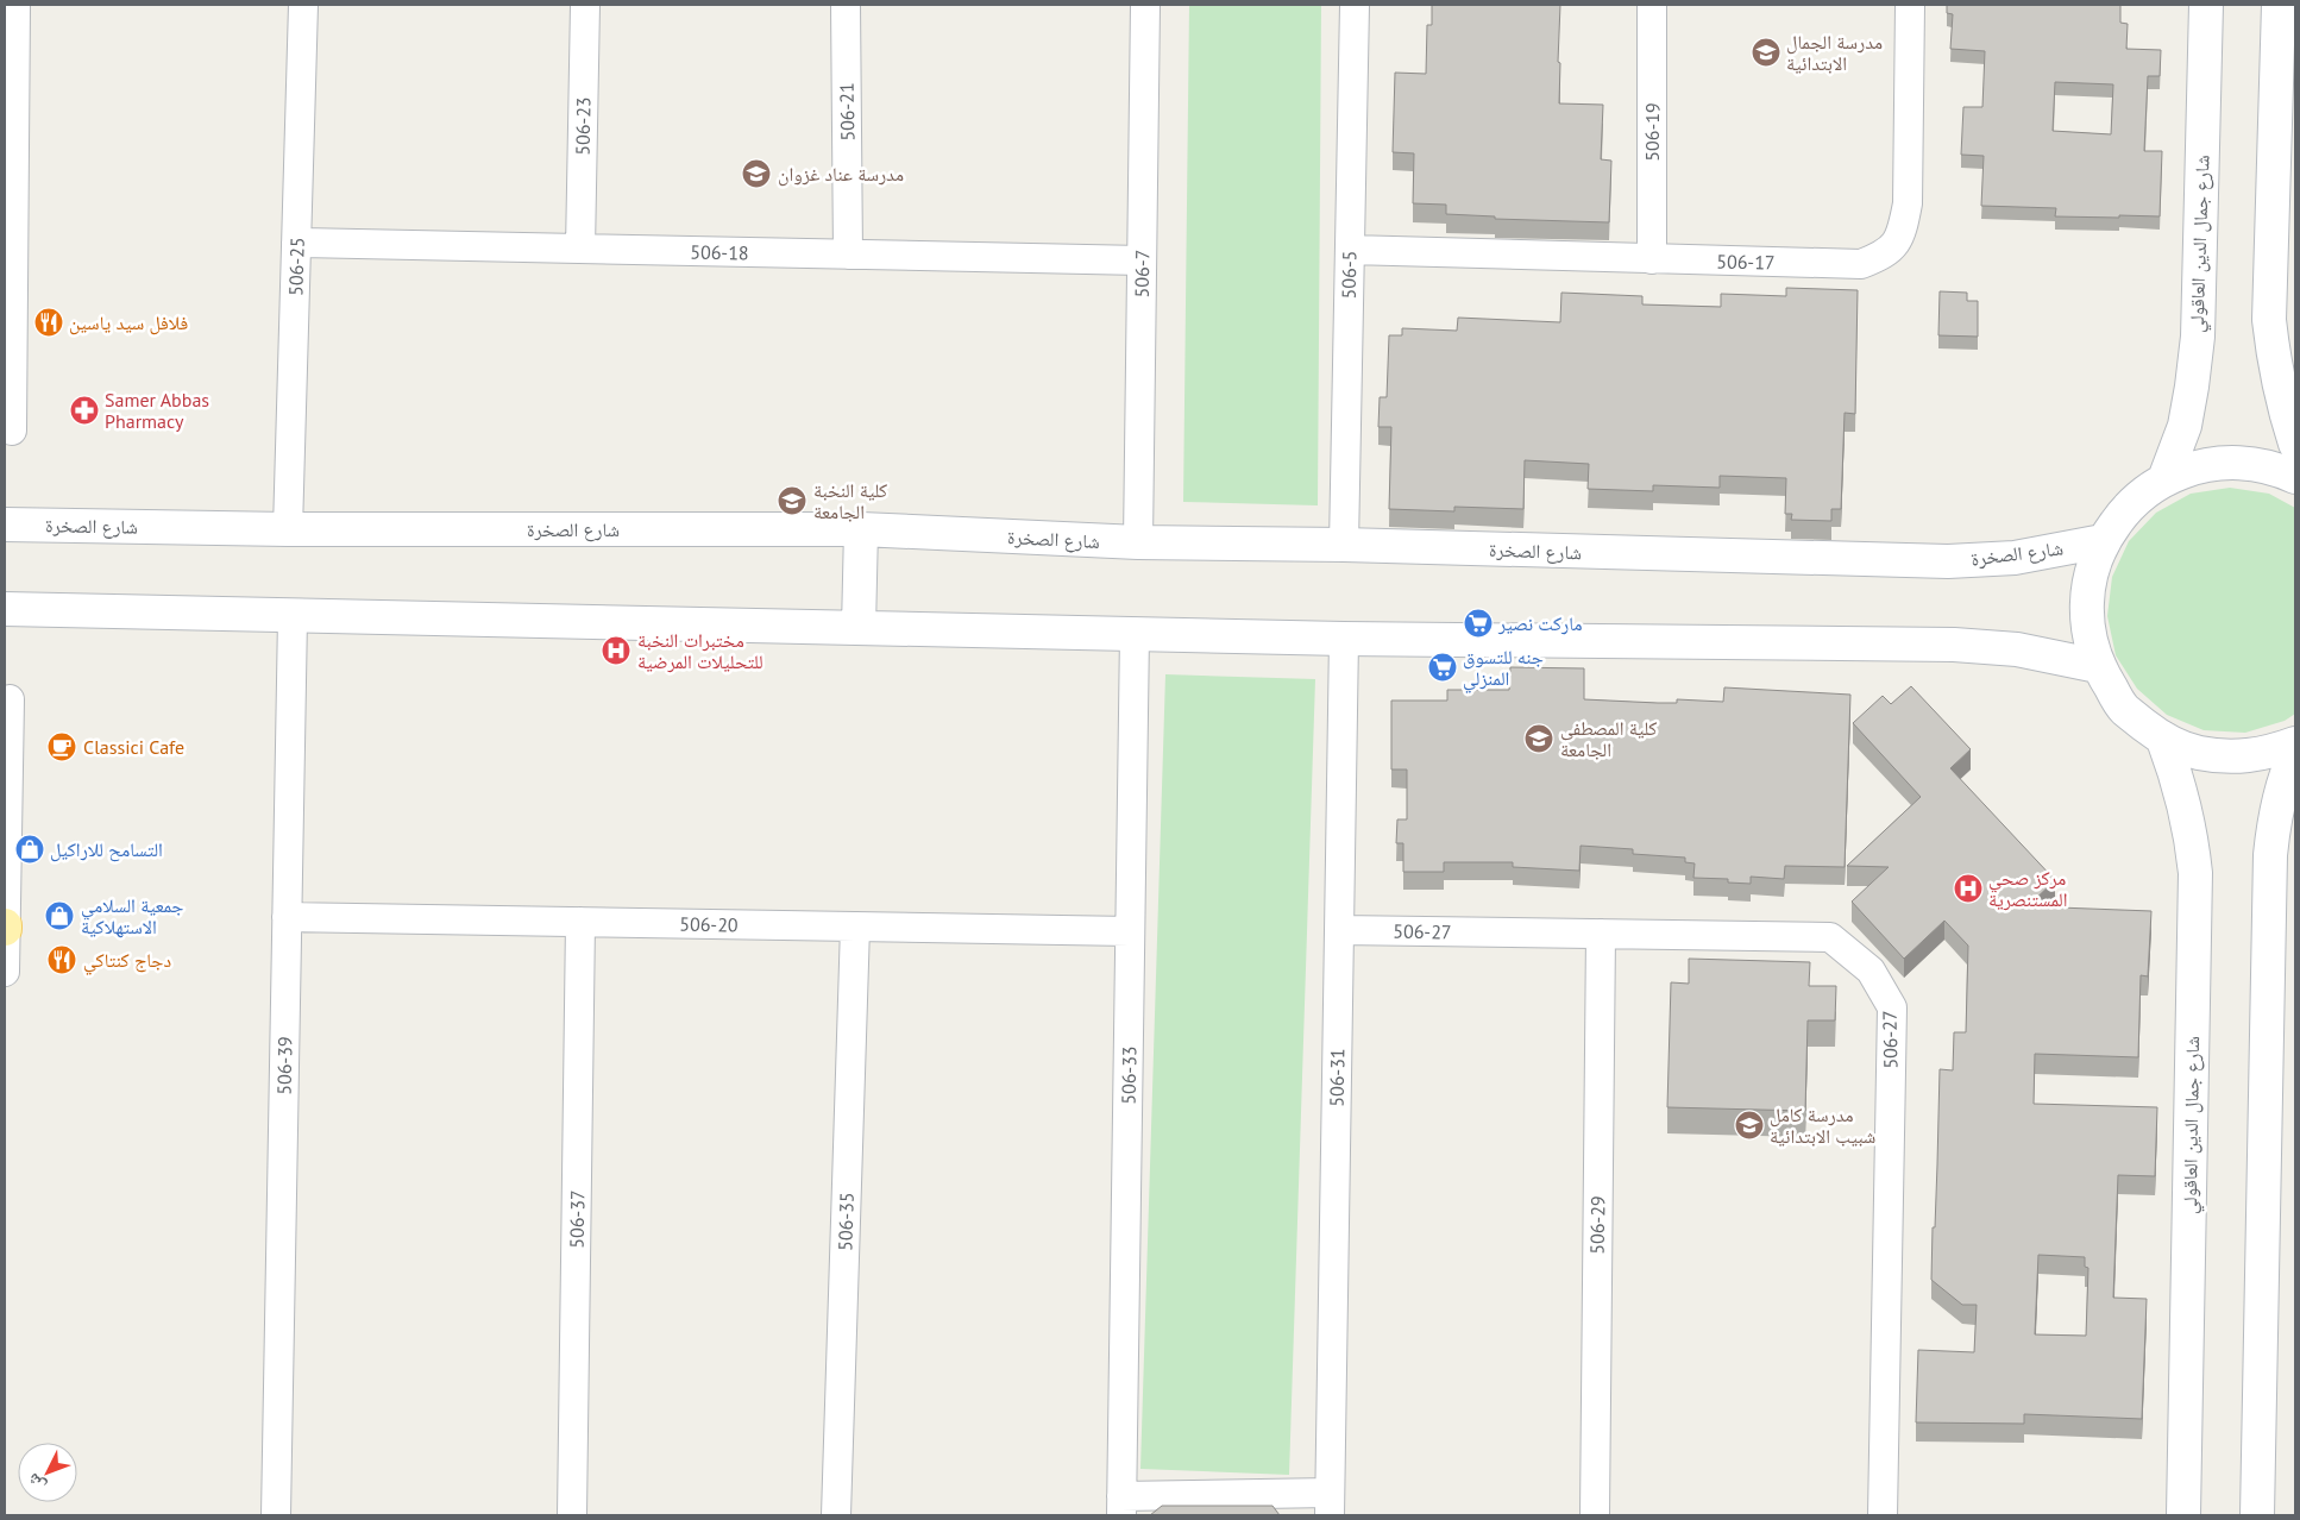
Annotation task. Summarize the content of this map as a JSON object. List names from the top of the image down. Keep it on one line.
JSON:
{"streets":{"street":["506-21","506-23","506-19","شارع جمال الدين العاقولي","506-18","506-17","506-25","506-7","506-5","شارع الصخرة","506-20","506-27","506-39","506-33","506-31","506-37","506-35","506-29"]},"crossings":[["506-21","506-18"],["506-23","506-18"],["506-19","506-17"],["506-18","506-25"],["506-18","506-7"],["506-17","506-5"],["506-25","شارع الصخرة"],["506-7","شارع الصخرة"],["506-5","شارع الصخرة"],["506-20","506-39"],["506-20","506-33"],["506-20","506-37"],["506-20","506-35"],["506-27","506-31"],["506-27","506-29"]],"places":{"school or university":["مدرسة الجمال الابتدائية","مدرسة عناد غزوان","كلية النخبة الجامعة","كلية المصطفى الجامعة","مدرسة كامل شبيب الابتدائية"],"restaurant":["فلافل سيد ياسين","دجاج كنتاكي"],"pharmacy":["Samer Abbas Pharmacy"],"supermarket":["ماركت نصير","جنه للتسوق المنزلي"],"hospital":["مختبرات النخبة للتحليلات المرضية","مركز صحي المستنصرية"],"cafe":["Classici Cafe"],"shop":["التسامح للاراكيل","جمعية السلامي الاستهلاكية"]},"north":"bottom left"}
